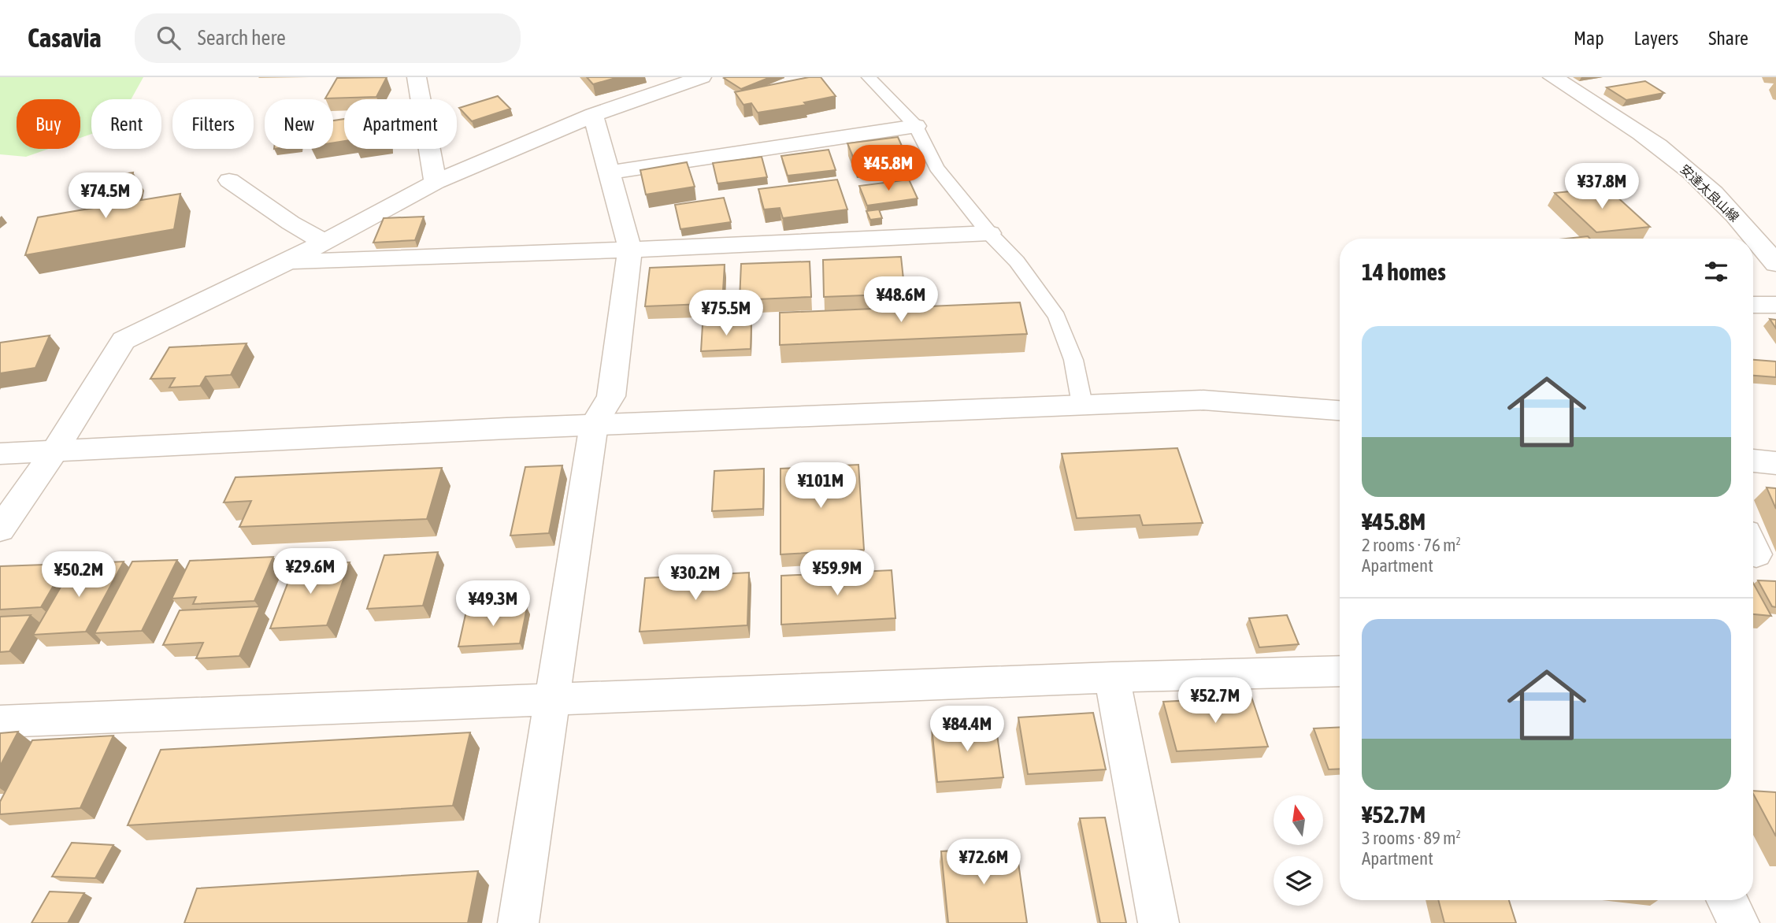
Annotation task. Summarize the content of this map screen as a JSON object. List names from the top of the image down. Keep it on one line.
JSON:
{"streets":{"street":["安達太良山線"]},"north":"top","page":{"header":"Casavia","search":"Search here","nav":["Map","Layers","Share"],"chip":["Buy","Rent","Filters","New","Apartment"],"price":["¥45.8M","¥37.8M","¥74.5M","¥48.6M","¥75.5M","¥101M","¥29.6M","¥59.9M","¥50.2M","¥30.2M","¥49.3M","¥52.7M","¥84.4M","¥72.6M"],"heading":"14 homes","list":[{"name":"¥45.8M","note":"2 rooms · 76 m² · Apartment"},{"name":"¥52.7M","note":"3 rooms · 89 m² · Apartment"}]}}
